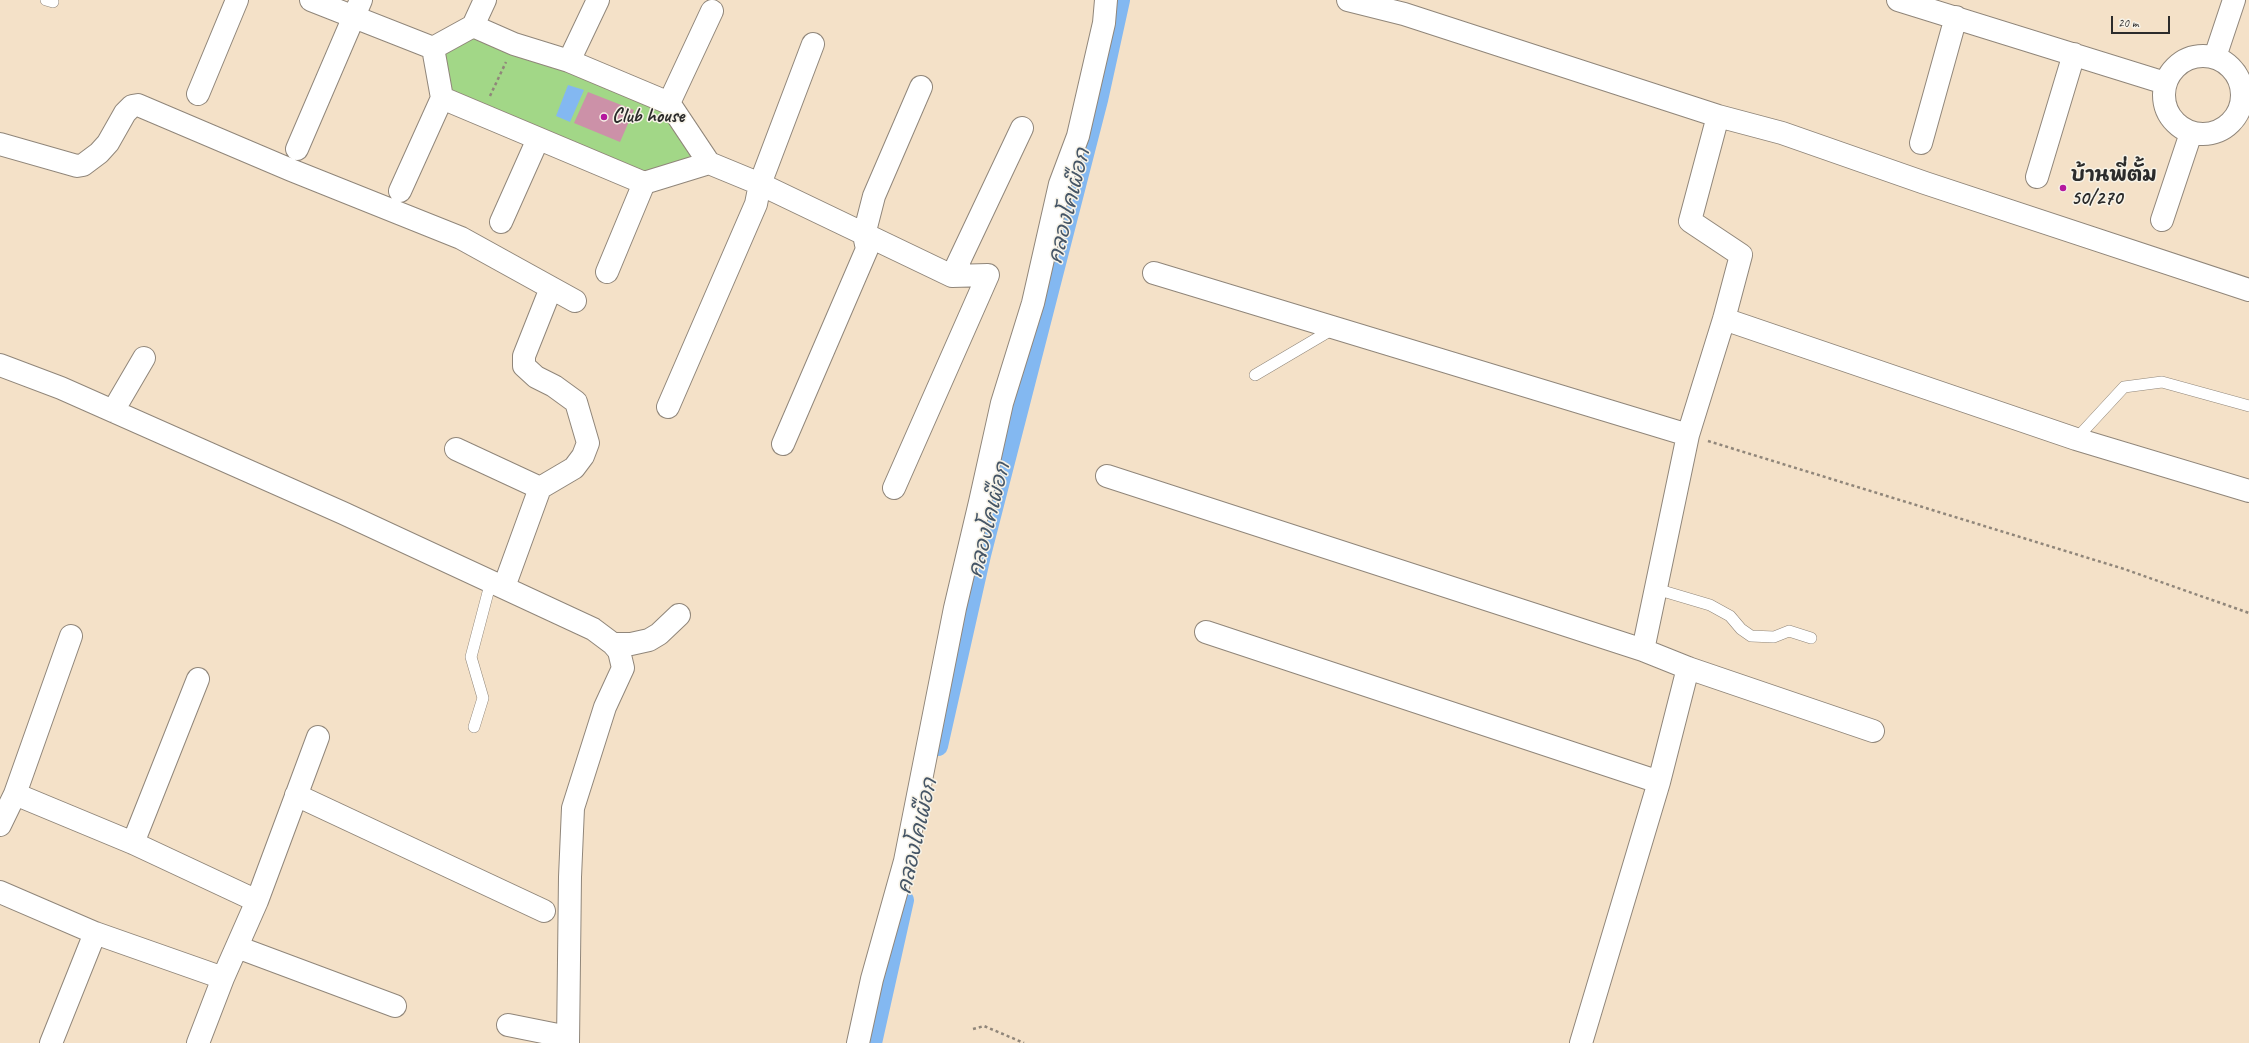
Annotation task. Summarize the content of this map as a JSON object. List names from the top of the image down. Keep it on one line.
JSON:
{"water":["คลองโคเผือก"],"places":["Club house","บ้านพี่ตั้ม 50/270"],"scale_bar":"20 m"}
